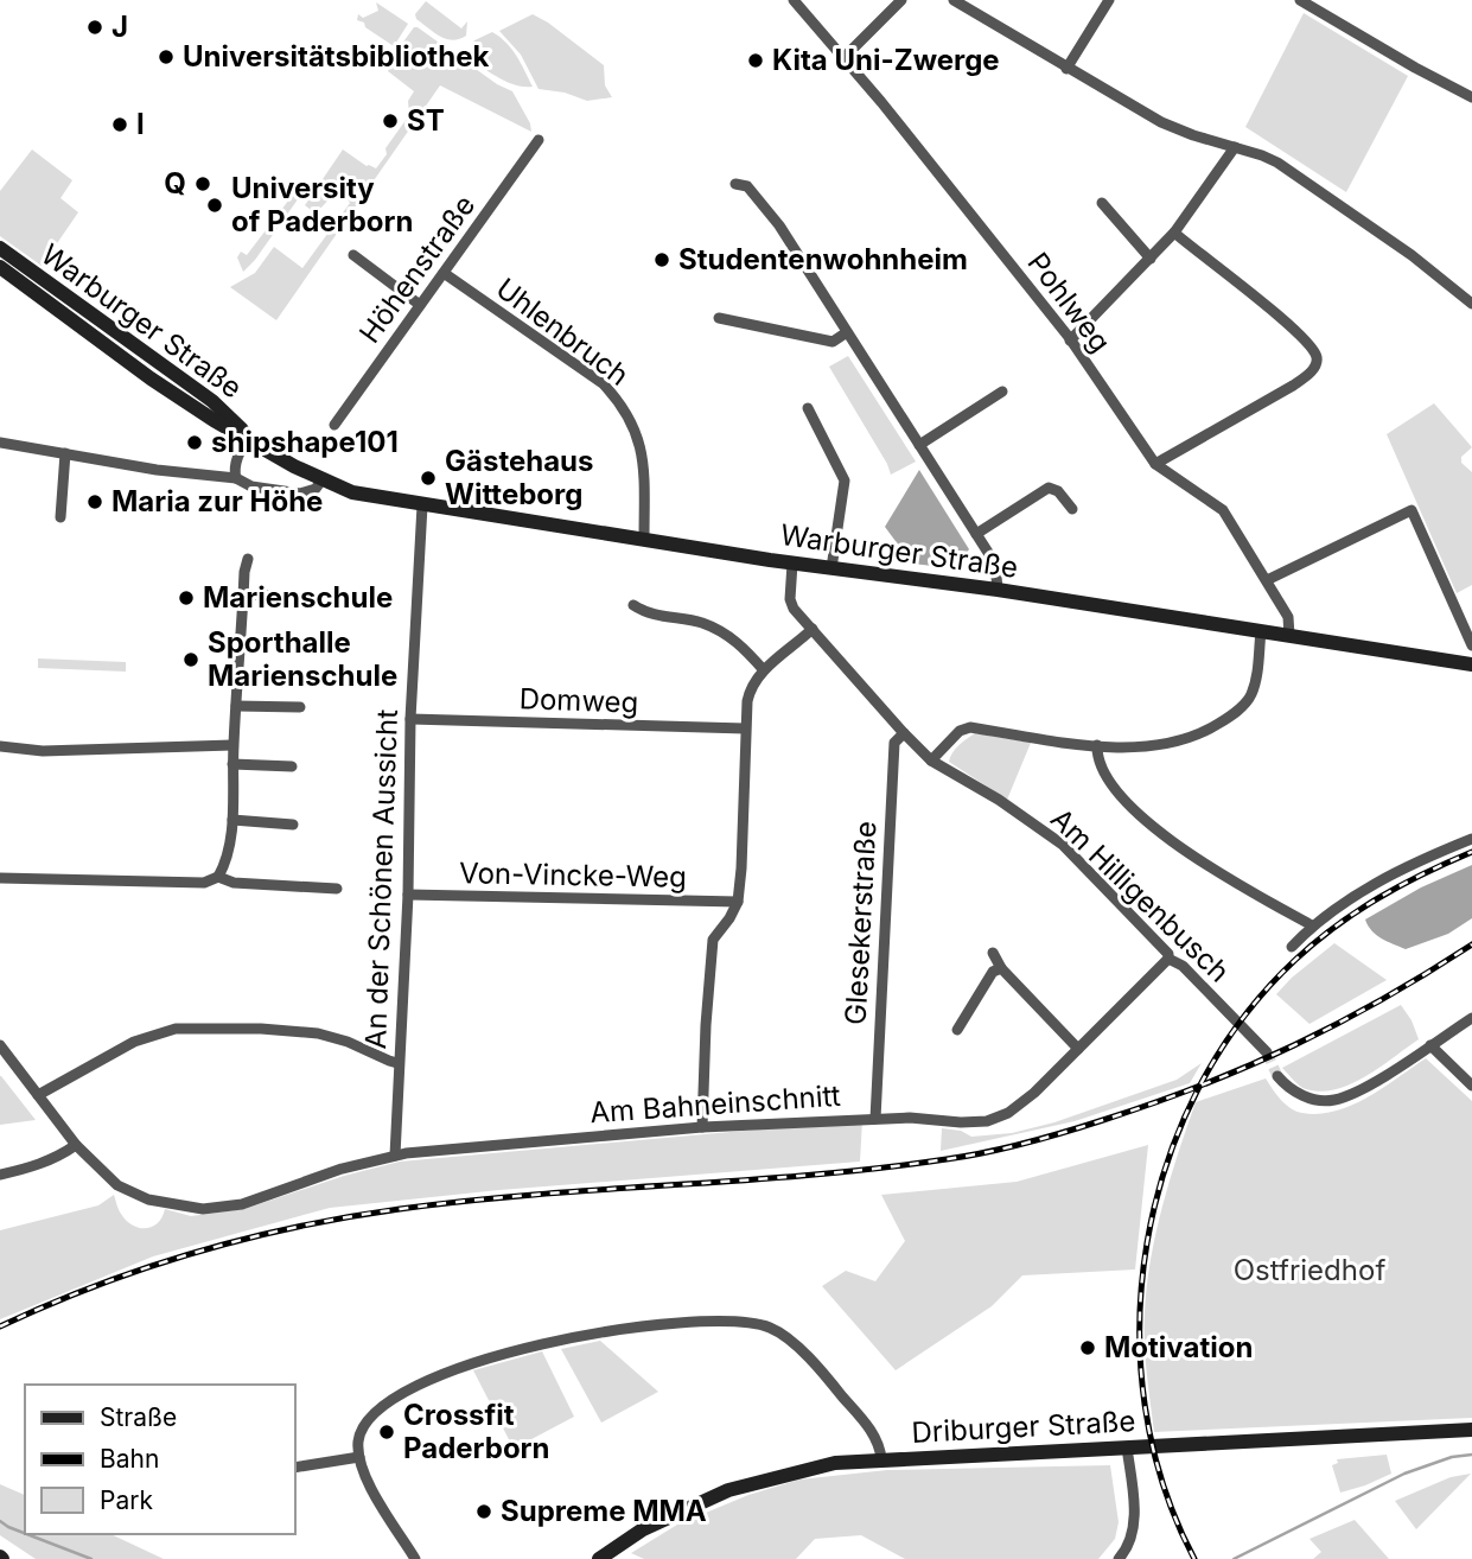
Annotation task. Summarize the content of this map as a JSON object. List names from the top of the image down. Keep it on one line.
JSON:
{"streets":{"main road":["Warburger Straße","Driburger Straße"],"street":["Höhenstraße","Pohlweg","Uhlenbruch","Domweg","Von-Vincke-Weg","An der Schönen Aussicht","Am Hilligenbusch","Glesekerstraße","Am Bahneinschnitt"]},"crossings":[["Höhenstraße","Uhlenbruch"],["Pohlweg","Warburger Straße"],["Warburger Straße","Uhlenbruch"],["Warburger Straße","An der Schönen Aussicht"],["Warburger Straße","Am Hilligenbusch"],["Domweg","An der Schönen Aussicht"],["Von-Vincke-Weg","An der Schönen Aussicht"],["An der Schönen Aussicht","Am Bahneinschnitt"],["Am Hilligenbusch","Glesekerstraße"],["Am Hilligenbusch","Am Bahneinschnitt"],["Glesekerstraße","Am Bahneinschnitt"]],"parks":["Ostfriedhof"],"places":["J","Universitätsbibliothek","Kita Uni-Zwerge","ST","I","Q","University of Paderborn","Studentenwohnheim","shipshape101","Gästehaus Witteborg","Maria zur Höhe","Marienschule","Sporthalle Marienschule","Motivation","Crossfit Paderborn","Supreme MMA"],"legend":["Straße","Bahn","Park"]}
